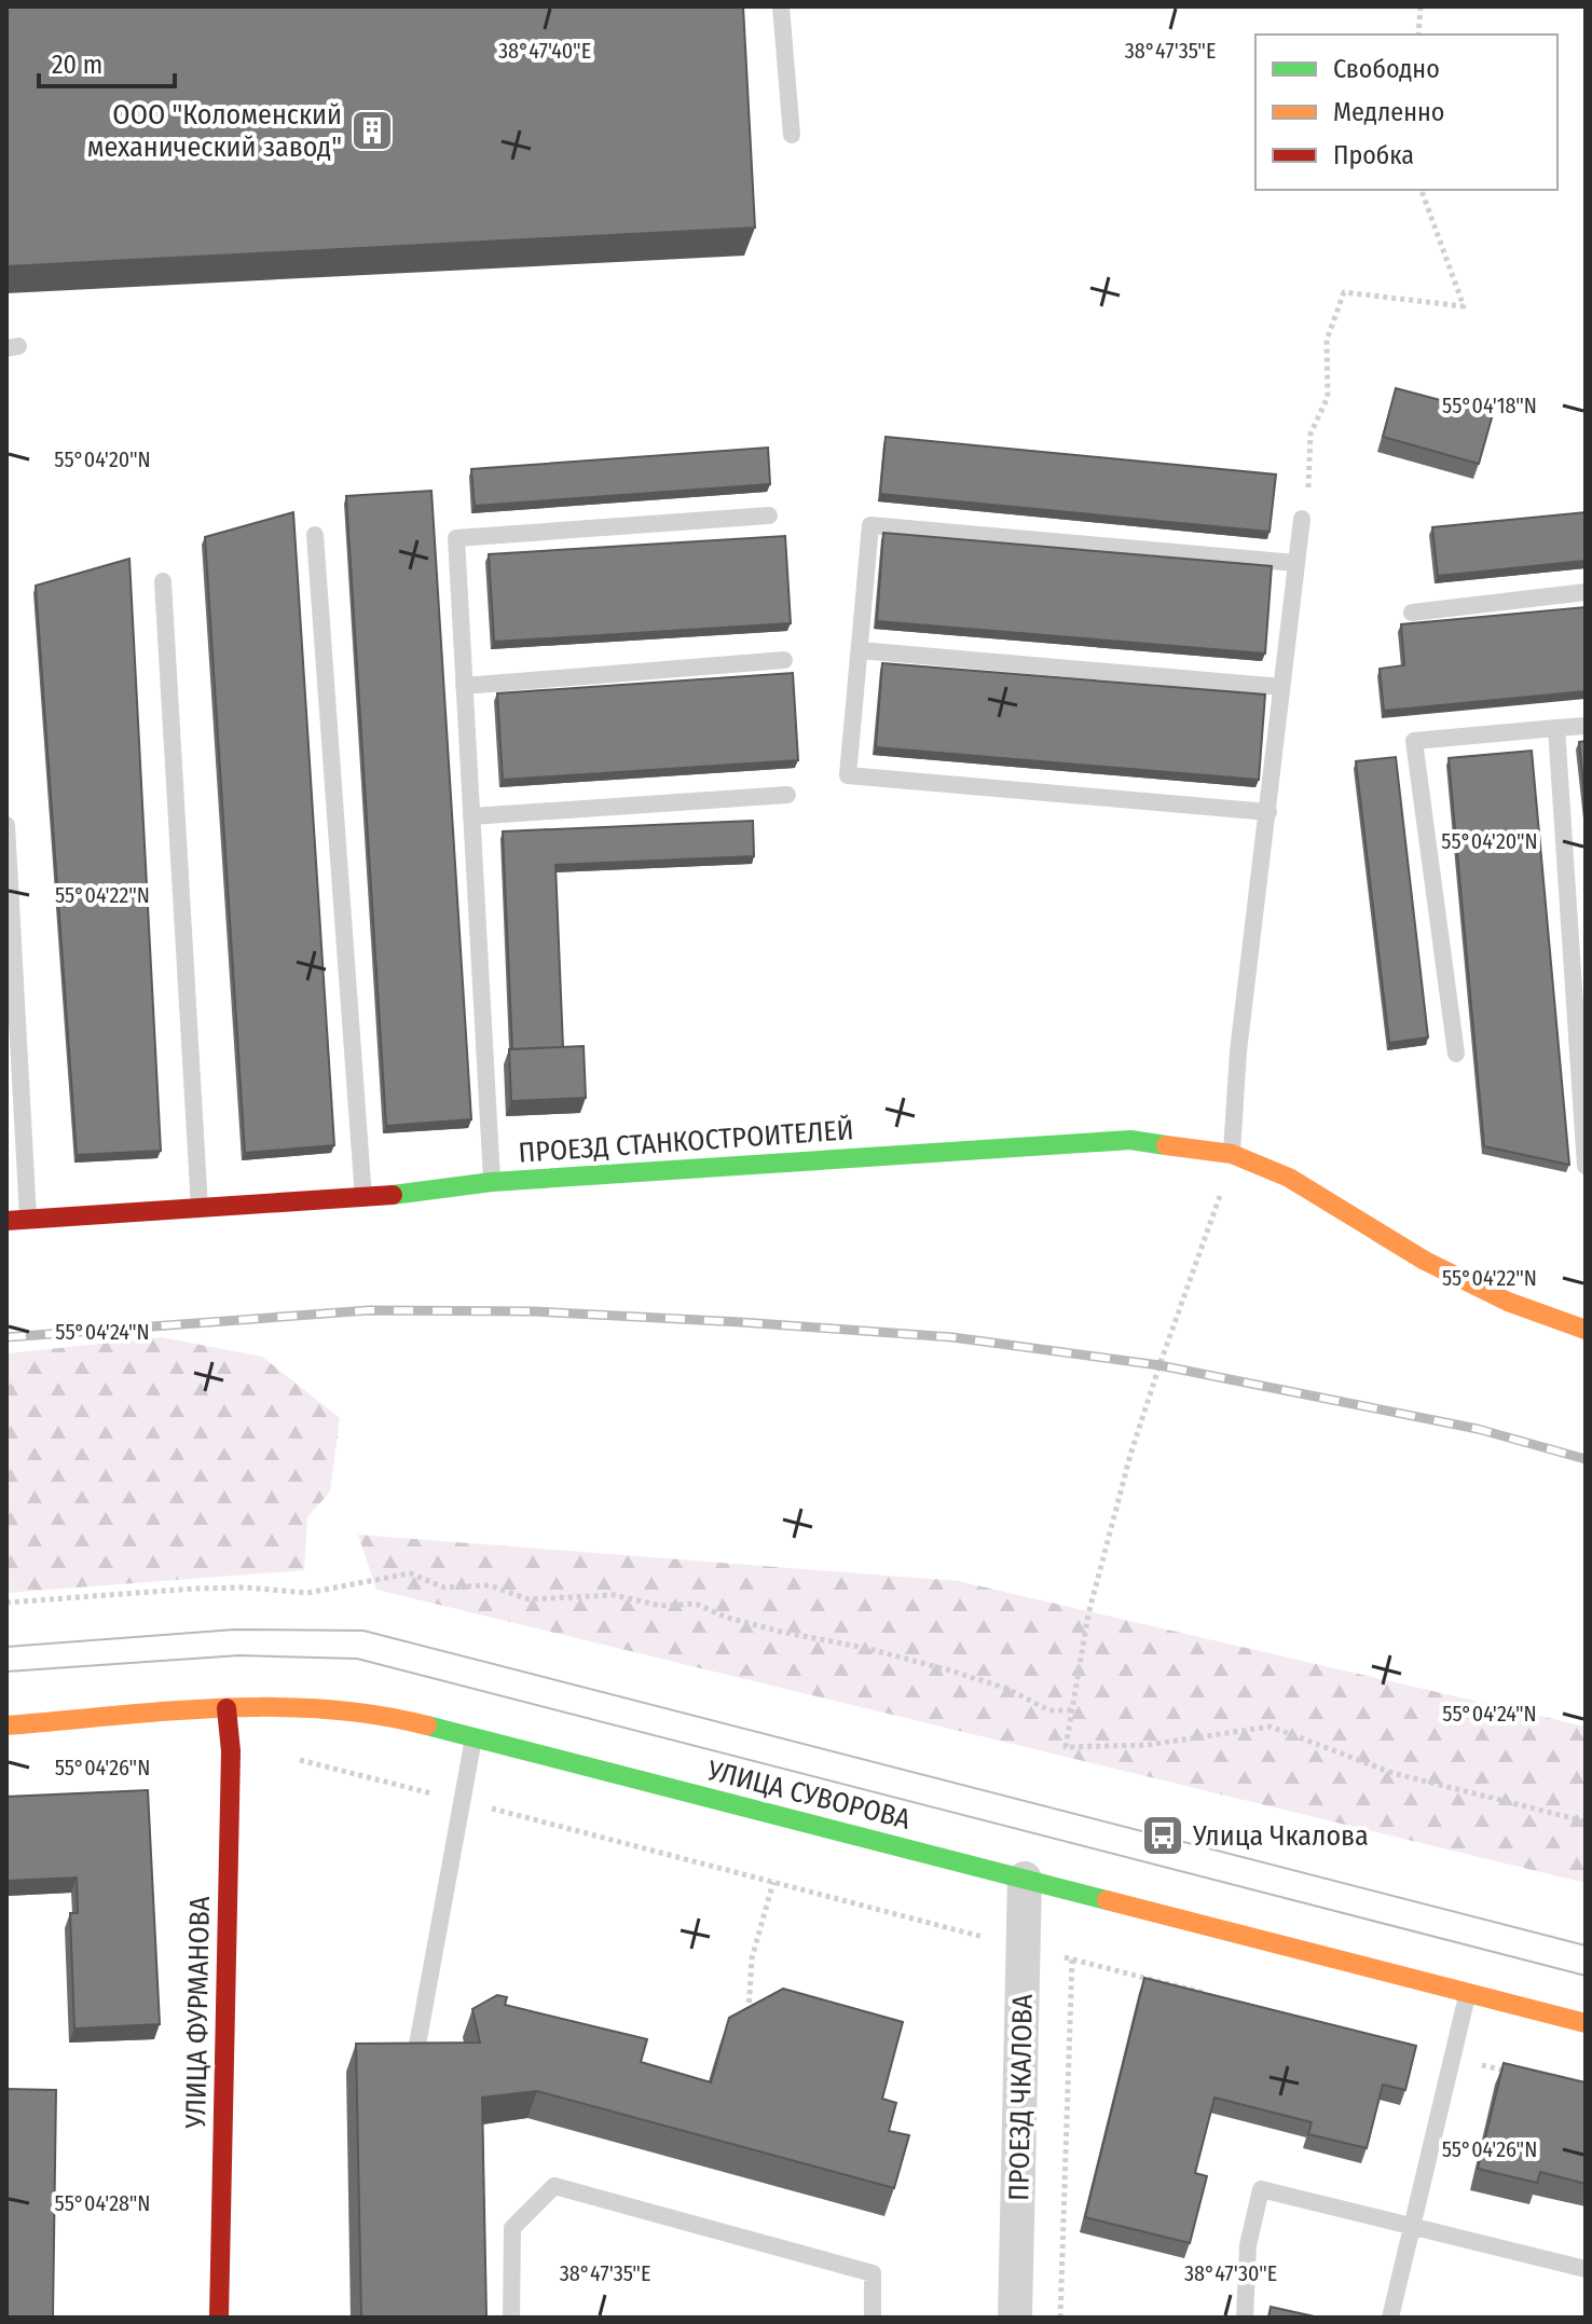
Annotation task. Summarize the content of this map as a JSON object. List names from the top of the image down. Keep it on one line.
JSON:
{"streets":{"street":["ПРОЕЗД СТАНКОСТРОИТЕЛЕЙ","УЛИЦА СУВОРОВА","УЛИЦА ФУРМАНОВА","ПРОЕЗД ЧКАЛОВА"]},"crossings":[["УЛИЦА СУВОРОВА","УЛИЦА ФУРМАНОВА"],["УЛИЦА СУВОРОВА","ПРОЕЗД ЧКАЛОВА"]],"places":{"building":["ООО \"Коломенский механический завод\""],"bus stop":["Улица Чкалова"]},"legend":["Свободно","Медленно","Пробка"],"scale_bar":"20 m","coordinates":["38°47'40\"E","38°47'35\"E","55°04'18\"N","55°04'20\"N","55°04'22\"N","55°04'24\"N","55°04'26\"N","55°04'28\"N","38°47'30\"E"]}
